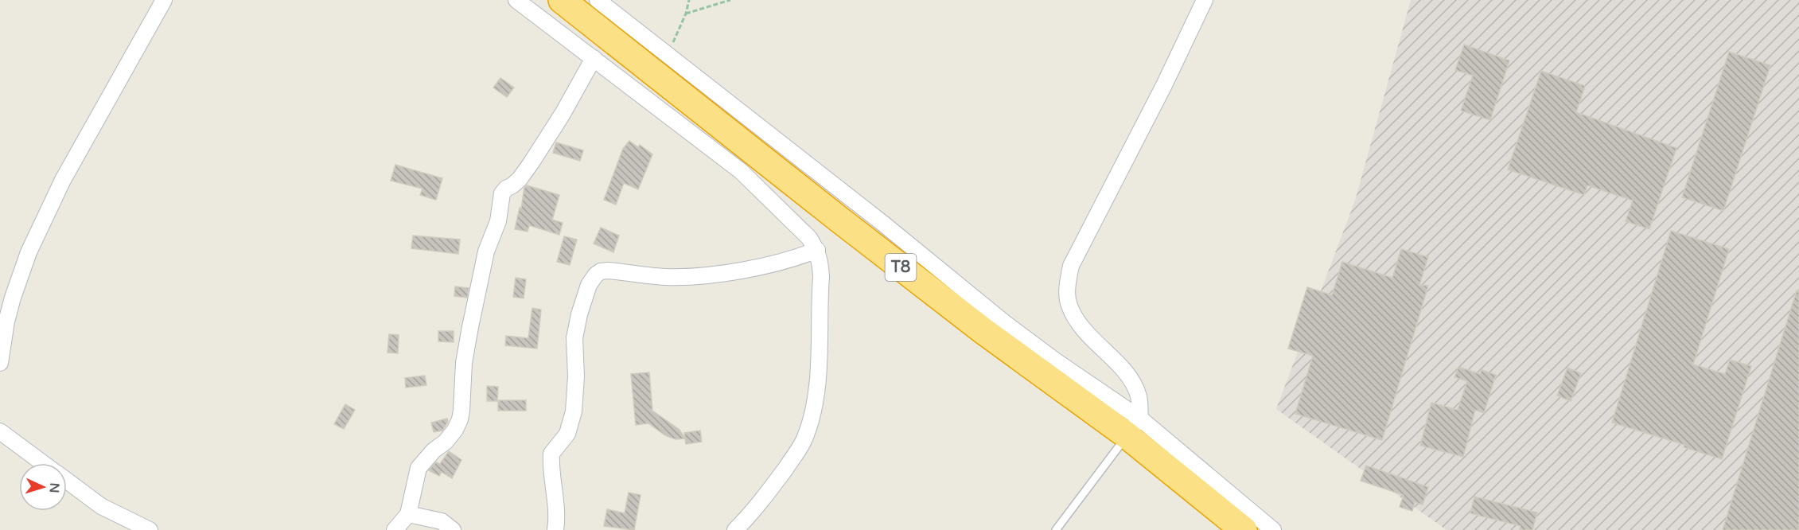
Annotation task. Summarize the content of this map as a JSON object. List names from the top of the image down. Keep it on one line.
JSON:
{"streets":{"highway":["T8"]},"north":"right"}
